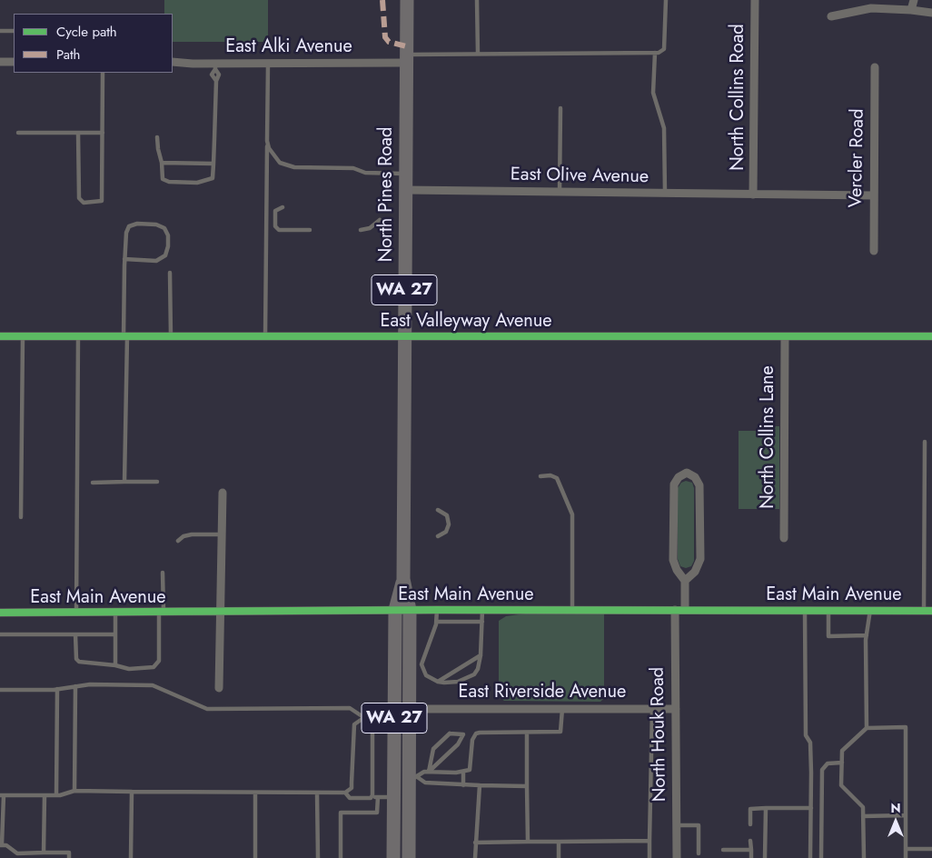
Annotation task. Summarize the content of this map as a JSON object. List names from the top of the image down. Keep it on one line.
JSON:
{"streets":{"main road":["North Pines Road","WA 27"],"street":["East Alki Avenue","North Collins Road","Vercler Road","East Olive Avenue","East Valleyway Avenue","North Collins Lane","East Main Avenue","East Riverside Avenue","North Houk Road"]},"crossings":[["East Alki Avenue","North Pines Road"],["North Collins Road","East Olive Avenue"],["Vercler Road","East Olive Avenue"],["East Olive Avenue","North Pines Road"],["North Pines Road","East Valleyway Avenue"],["North Pines Road","East Main Avenue"],["North Pines Road","East Riverside Avenue"],["East Valleyway Avenue","North Collins Lane"],["East Main Avenue","North Houk Road"],["East Riverside Avenue","North Houk Road"]],"legend":["Cycle path","Path"],"north":"top"}
